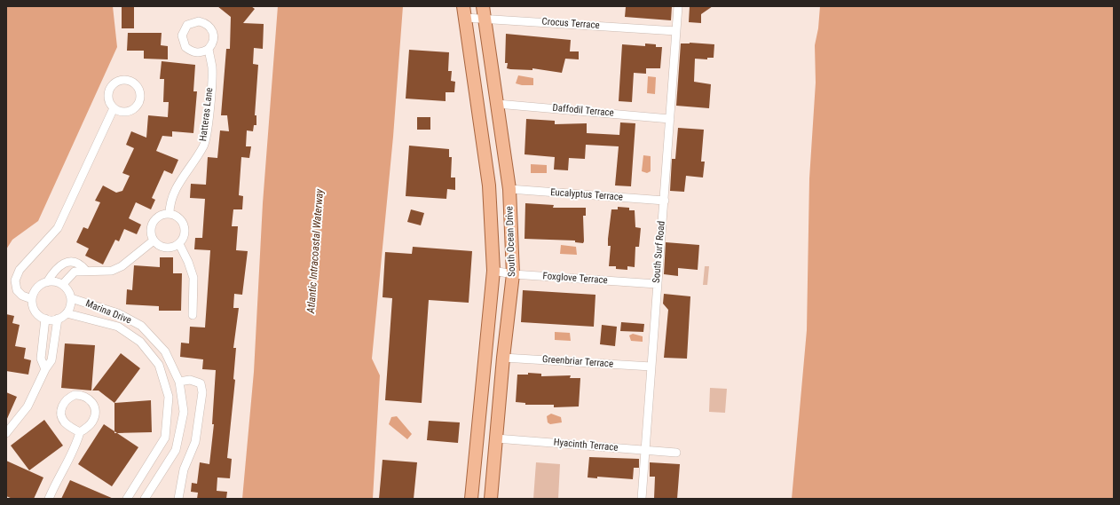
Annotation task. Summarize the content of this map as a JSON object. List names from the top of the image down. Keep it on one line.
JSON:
{"streets":{"main road":["South Ocean Drive"],"street":["Crocus Terrace","Daffodil Terrace","Hatteras Lane","Eucalyptus Terrace","South Surf Road","Foxglove Terrace","Marina Drive","Greenbriar Terrace","Hyacinth Terrace"]},"crossings":[["Crocus Terrace","South Ocean Drive"],["Crocus Terrace","South Surf Road"],["Daffodil Terrace","South Ocean Drive"],["Daffodil Terrace","South Surf Road"],["Eucalyptus Terrace","South Ocean Drive"],["Eucalyptus Terrace","South Surf Road"],["South Ocean Drive","Foxglove Terrace"],["South Ocean Drive","Greenbriar Terrace"],["South Ocean Drive","Hyacinth Terrace"],["South Surf Road","Foxglove Terrace"],["South Surf Road","Greenbriar Terrace"],["South Surf Road","Hyacinth Terrace"]],"water":["Atlantic Intracoastal Waterway"]}
